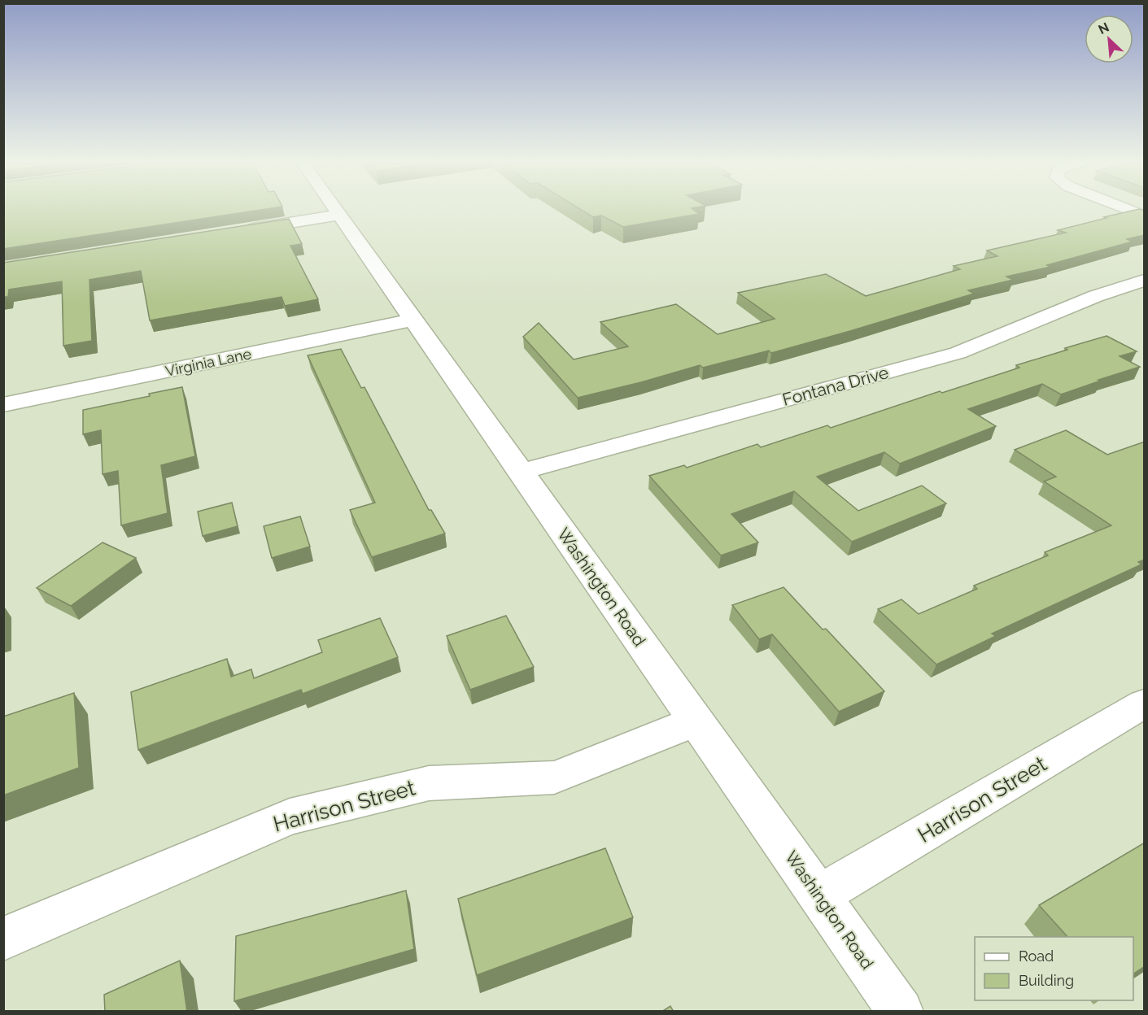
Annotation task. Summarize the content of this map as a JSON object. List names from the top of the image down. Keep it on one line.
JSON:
{"streets":{"street":["Virginia Lane","Fontana Drive","Washington Road","Harrison Street"]},"crossings":[["Virginia Lane","Washington Road"],["Fontana Drive","Washington Road"],["Washington Road","Harrison Street"]],"legend":["Road","Building"],"north":"top left"}
